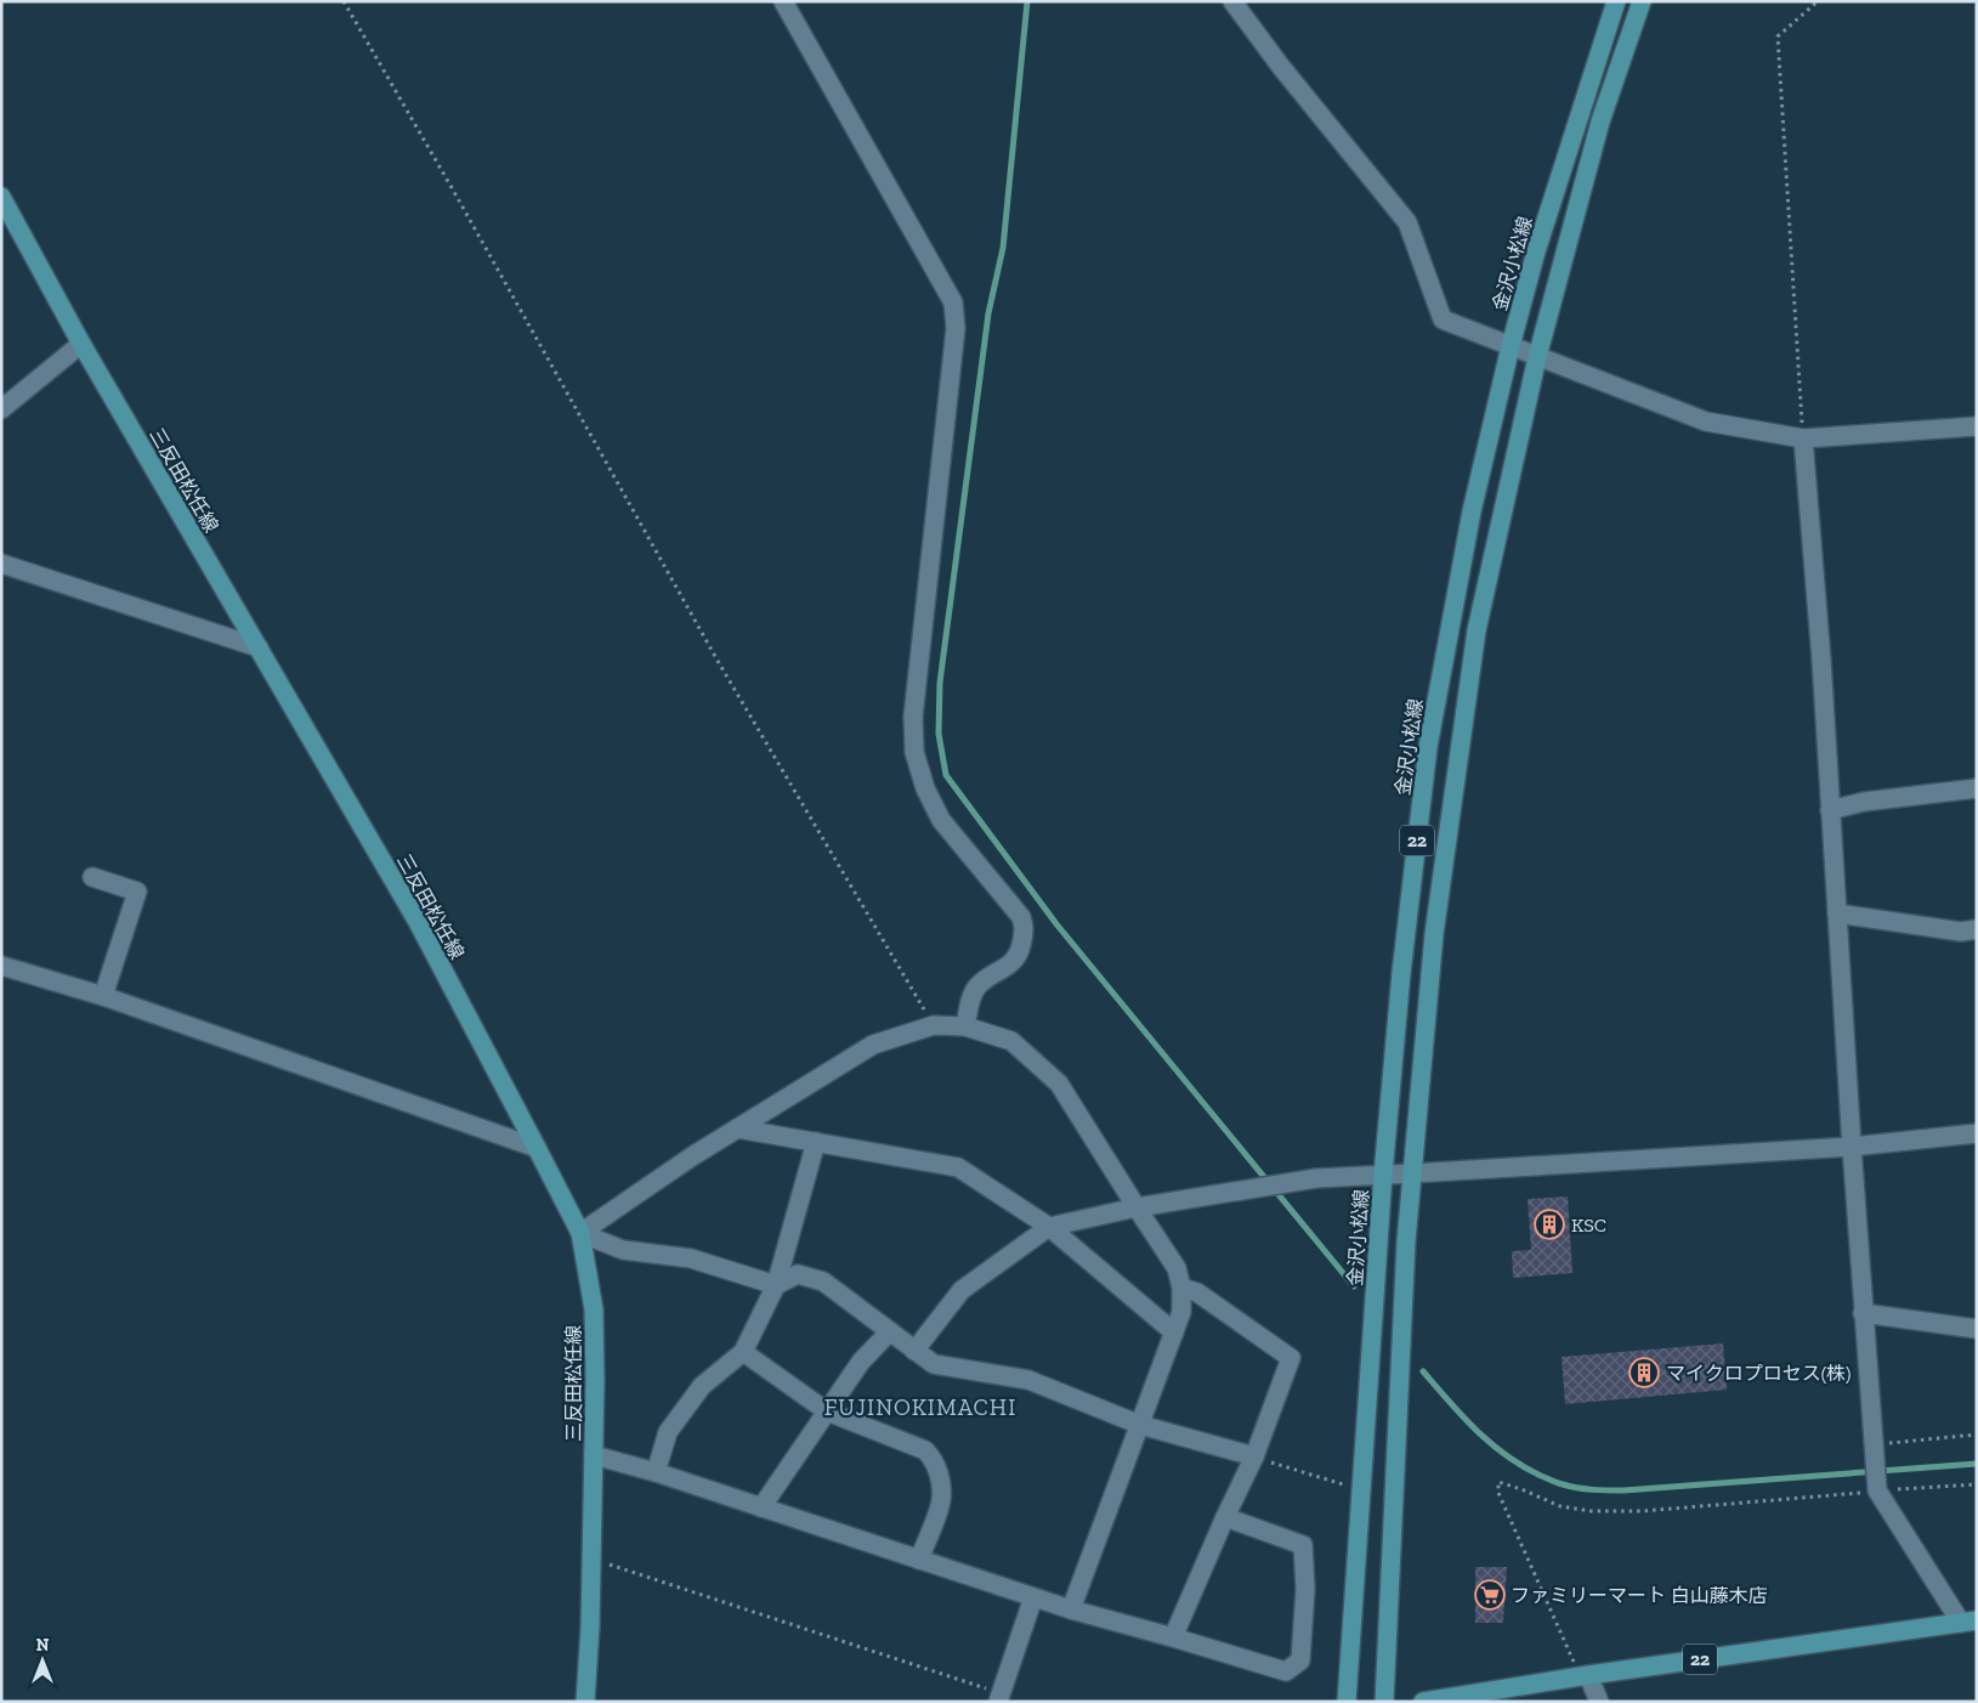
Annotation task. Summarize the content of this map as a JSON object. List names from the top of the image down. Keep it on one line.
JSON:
{"streets":{"main road":["金沢小松線","三反田松任線","22"]},"districts":["FUJINOKIMACHI"],"places":{"building":["KSC","マイクロプロセス(株)"],"supermarket":["ファミリーマート 白山藤木店"]},"north":"top"}
